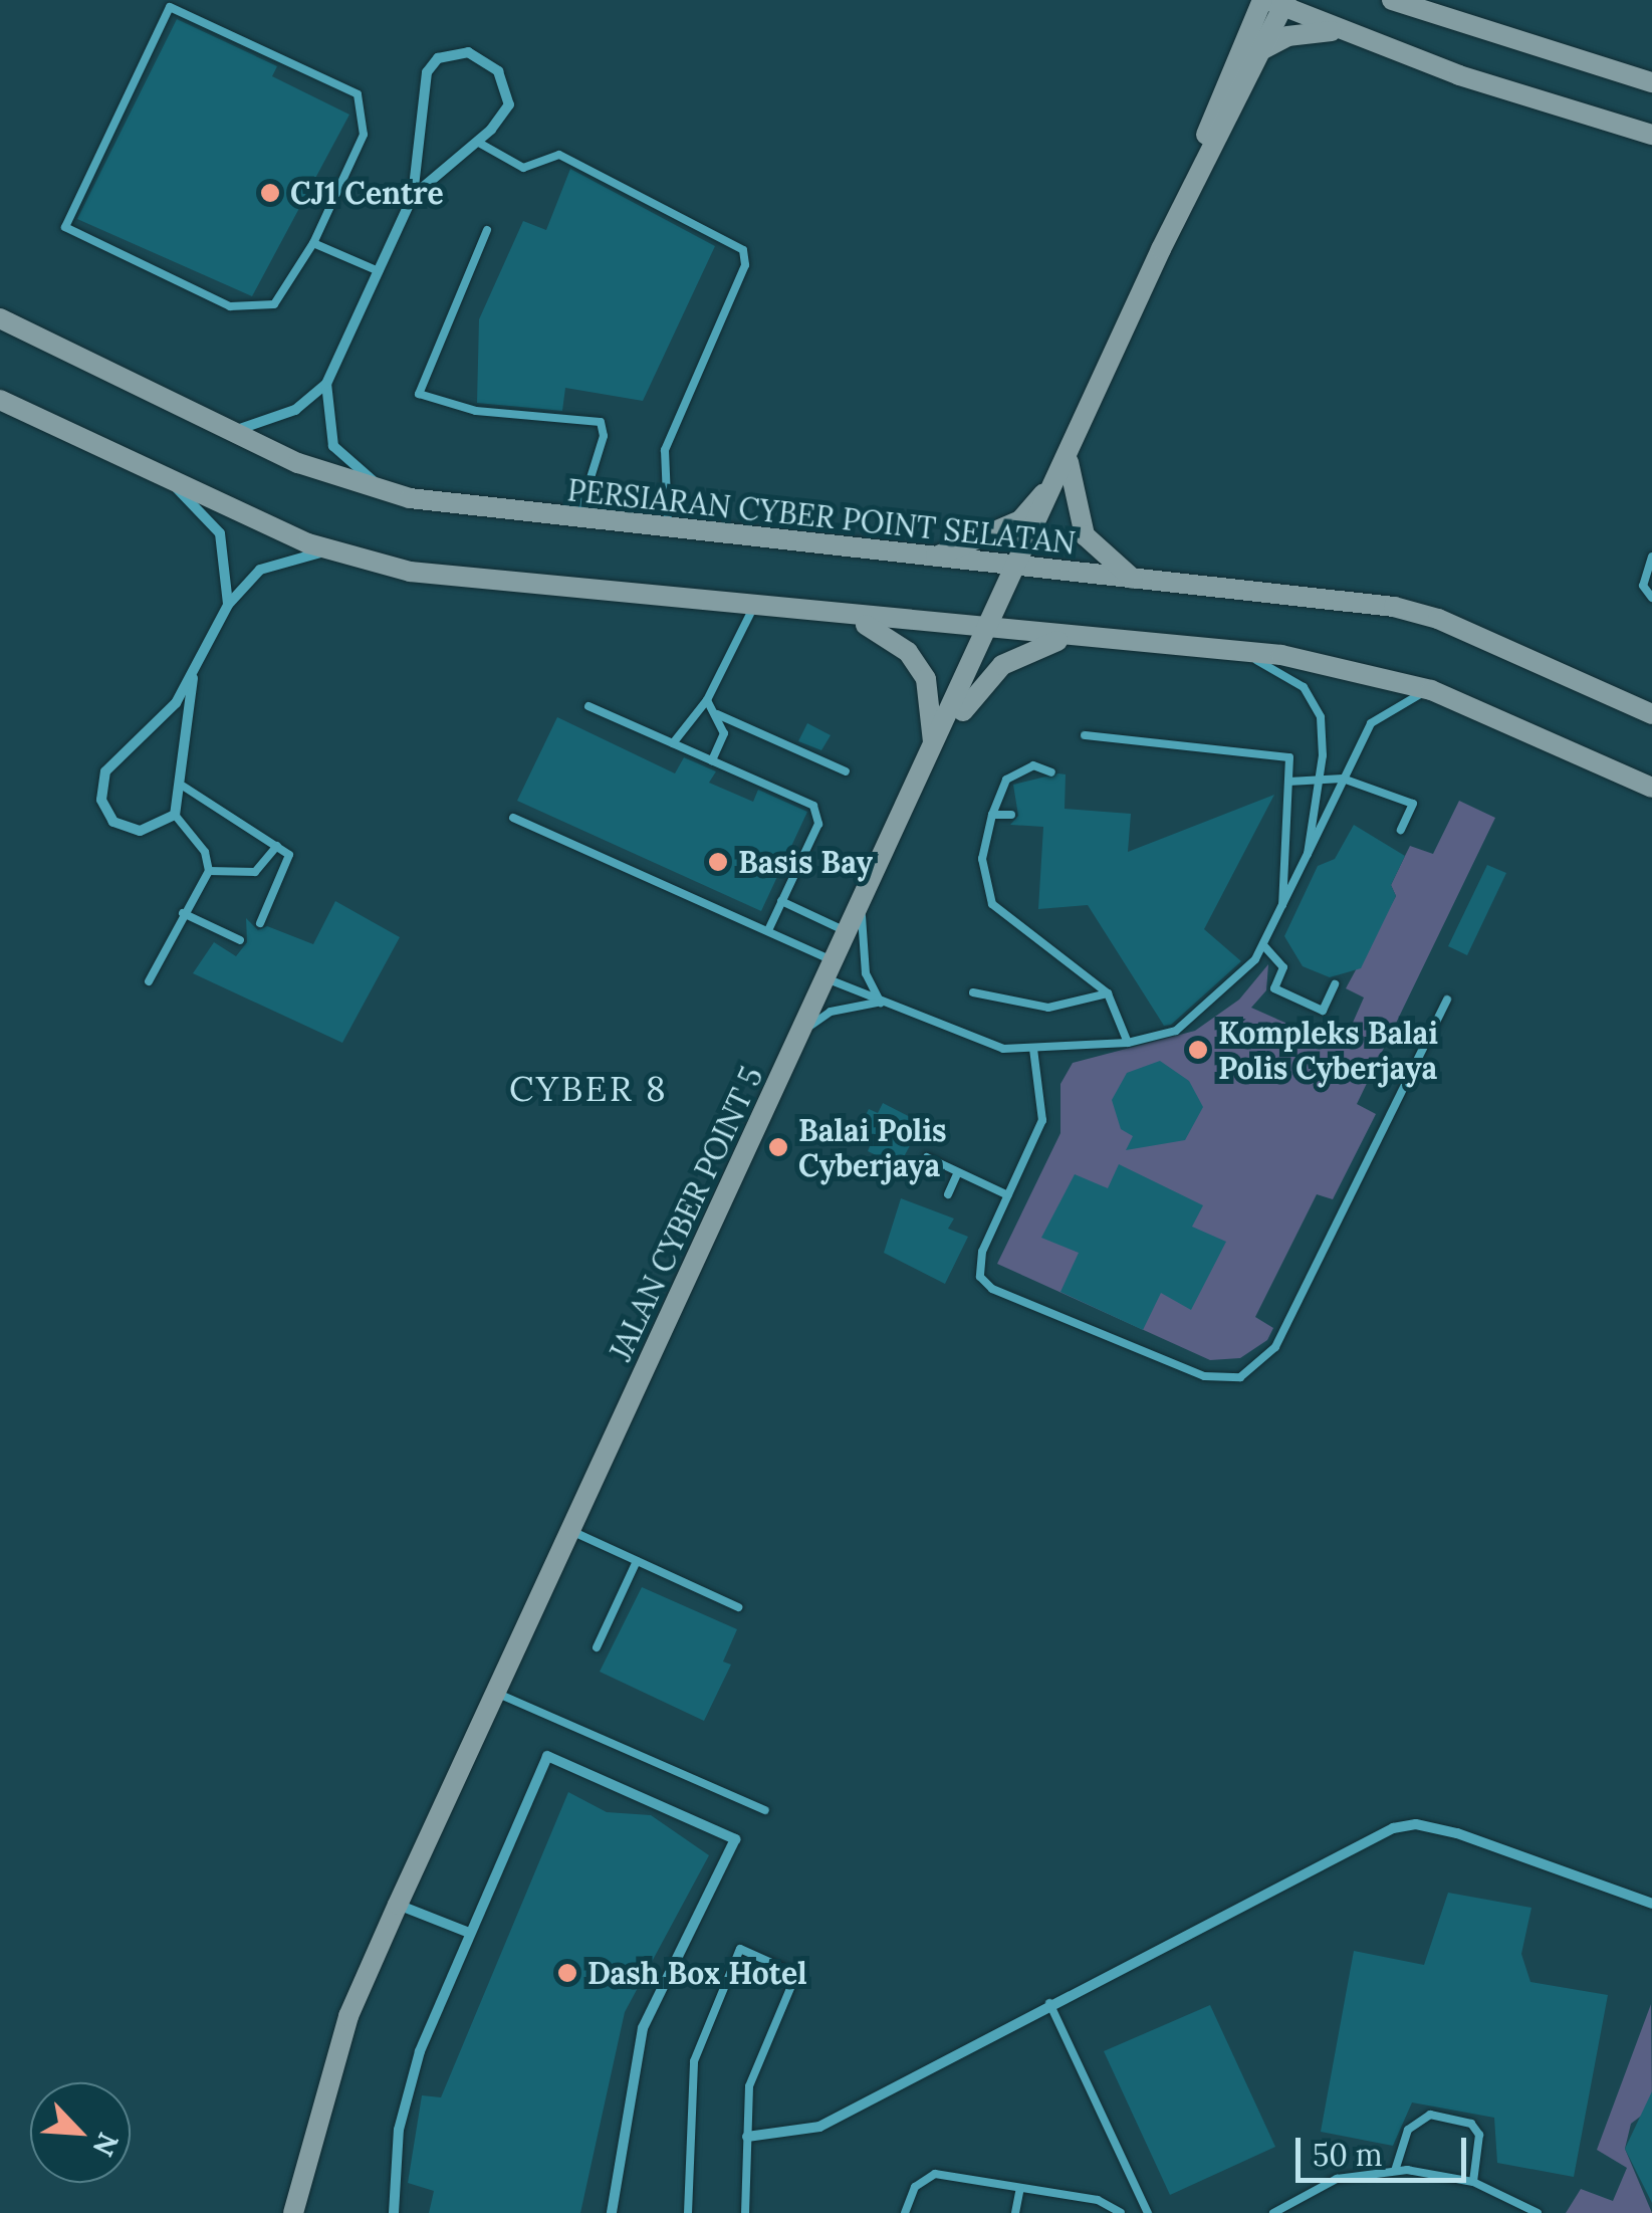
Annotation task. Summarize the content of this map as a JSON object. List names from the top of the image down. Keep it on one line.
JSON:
{"streets":{"main road":["PERSIARAN CYBER POINT SELATAN","JALAN CYBER POINT 5"]},"crossings":[["PERSIARAN CYBER POINT SELATAN","JALAN CYBER POINT 5"]],"districts":["CYBER 8"],"places":["CJ1 Centre","Basis Bay","Kompleks Balai Polis Cyberjaya","Balai Polis Cyberjaya","Dash Box Hotel"],"scale_bar":"50 m","north":"bottom right"}
